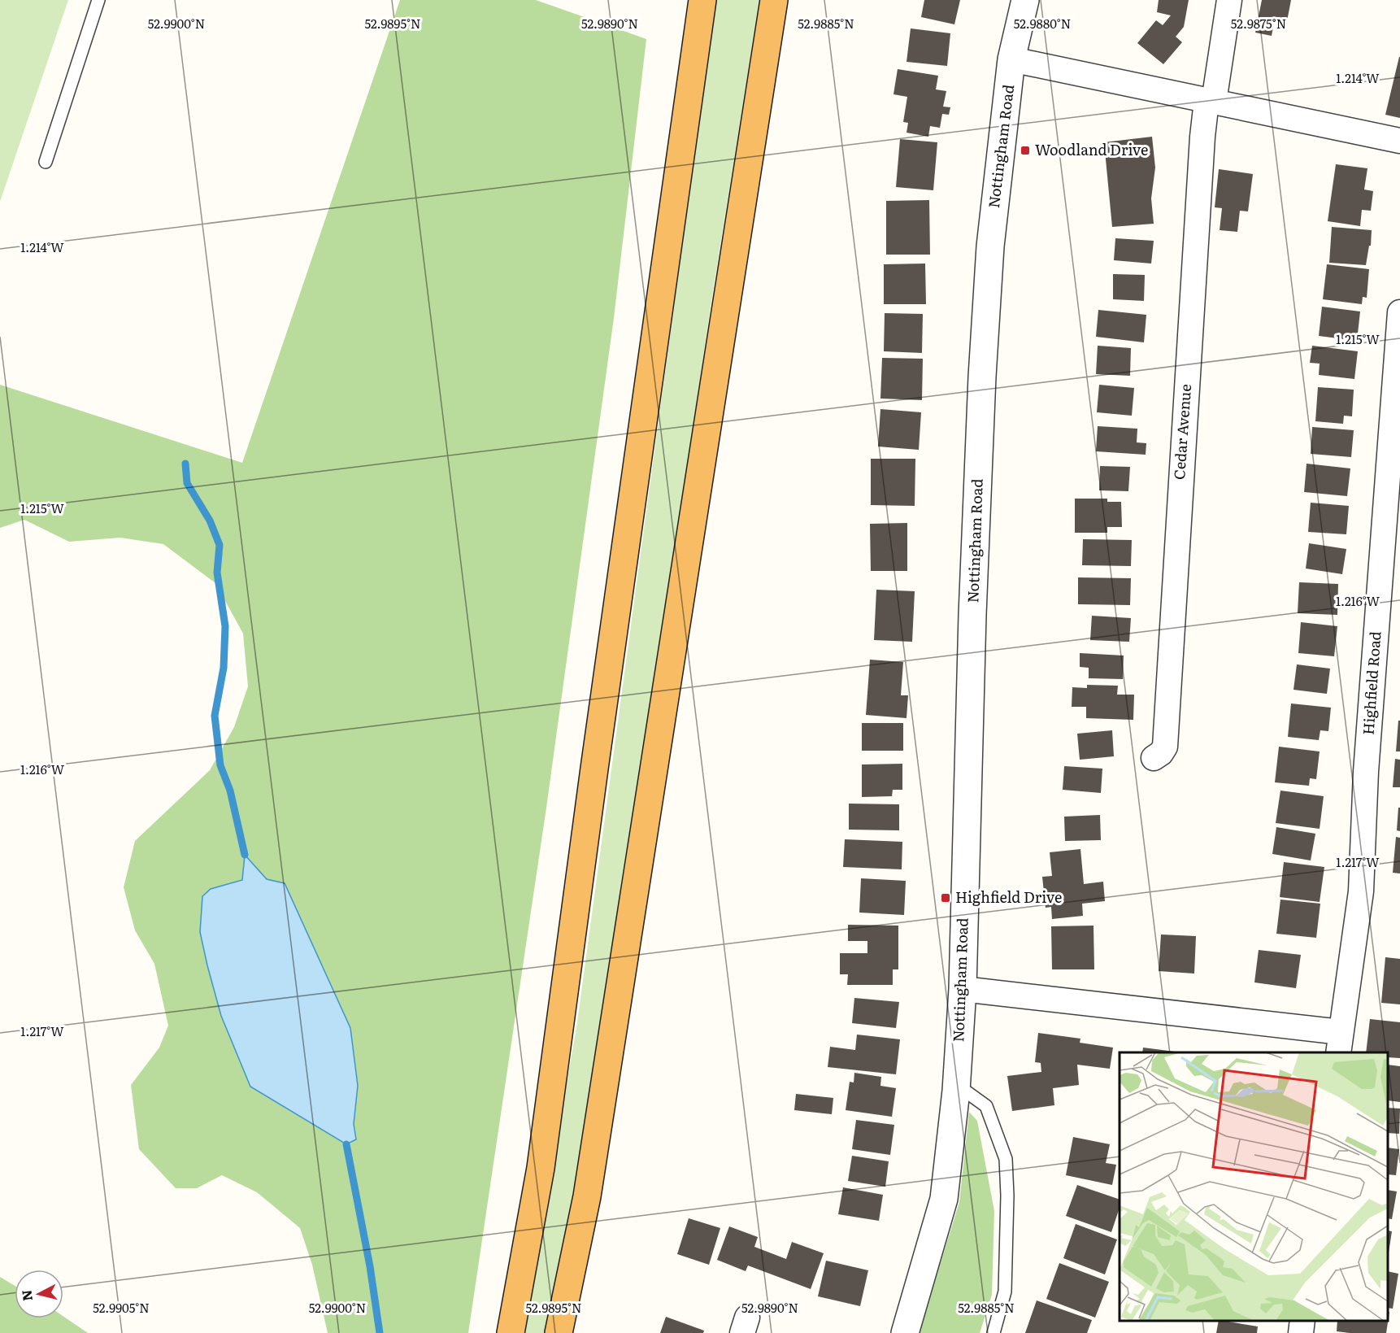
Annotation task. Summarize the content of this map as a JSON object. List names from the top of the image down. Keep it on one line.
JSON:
{"streets":{"street":["Nottingham Road","Cedar Avenue","Highfield Road"]},"places":{"transit":["Woodland Drive","Highfield Drive"]},"north":"left","coordinates":["52.9900°N","52.9895°N","52.9890°N","52.9885°N","52.9880°N","52.9875°N","1.214°W","1.215°W","1.216°W","1.217°W","52.9905°N"]}
